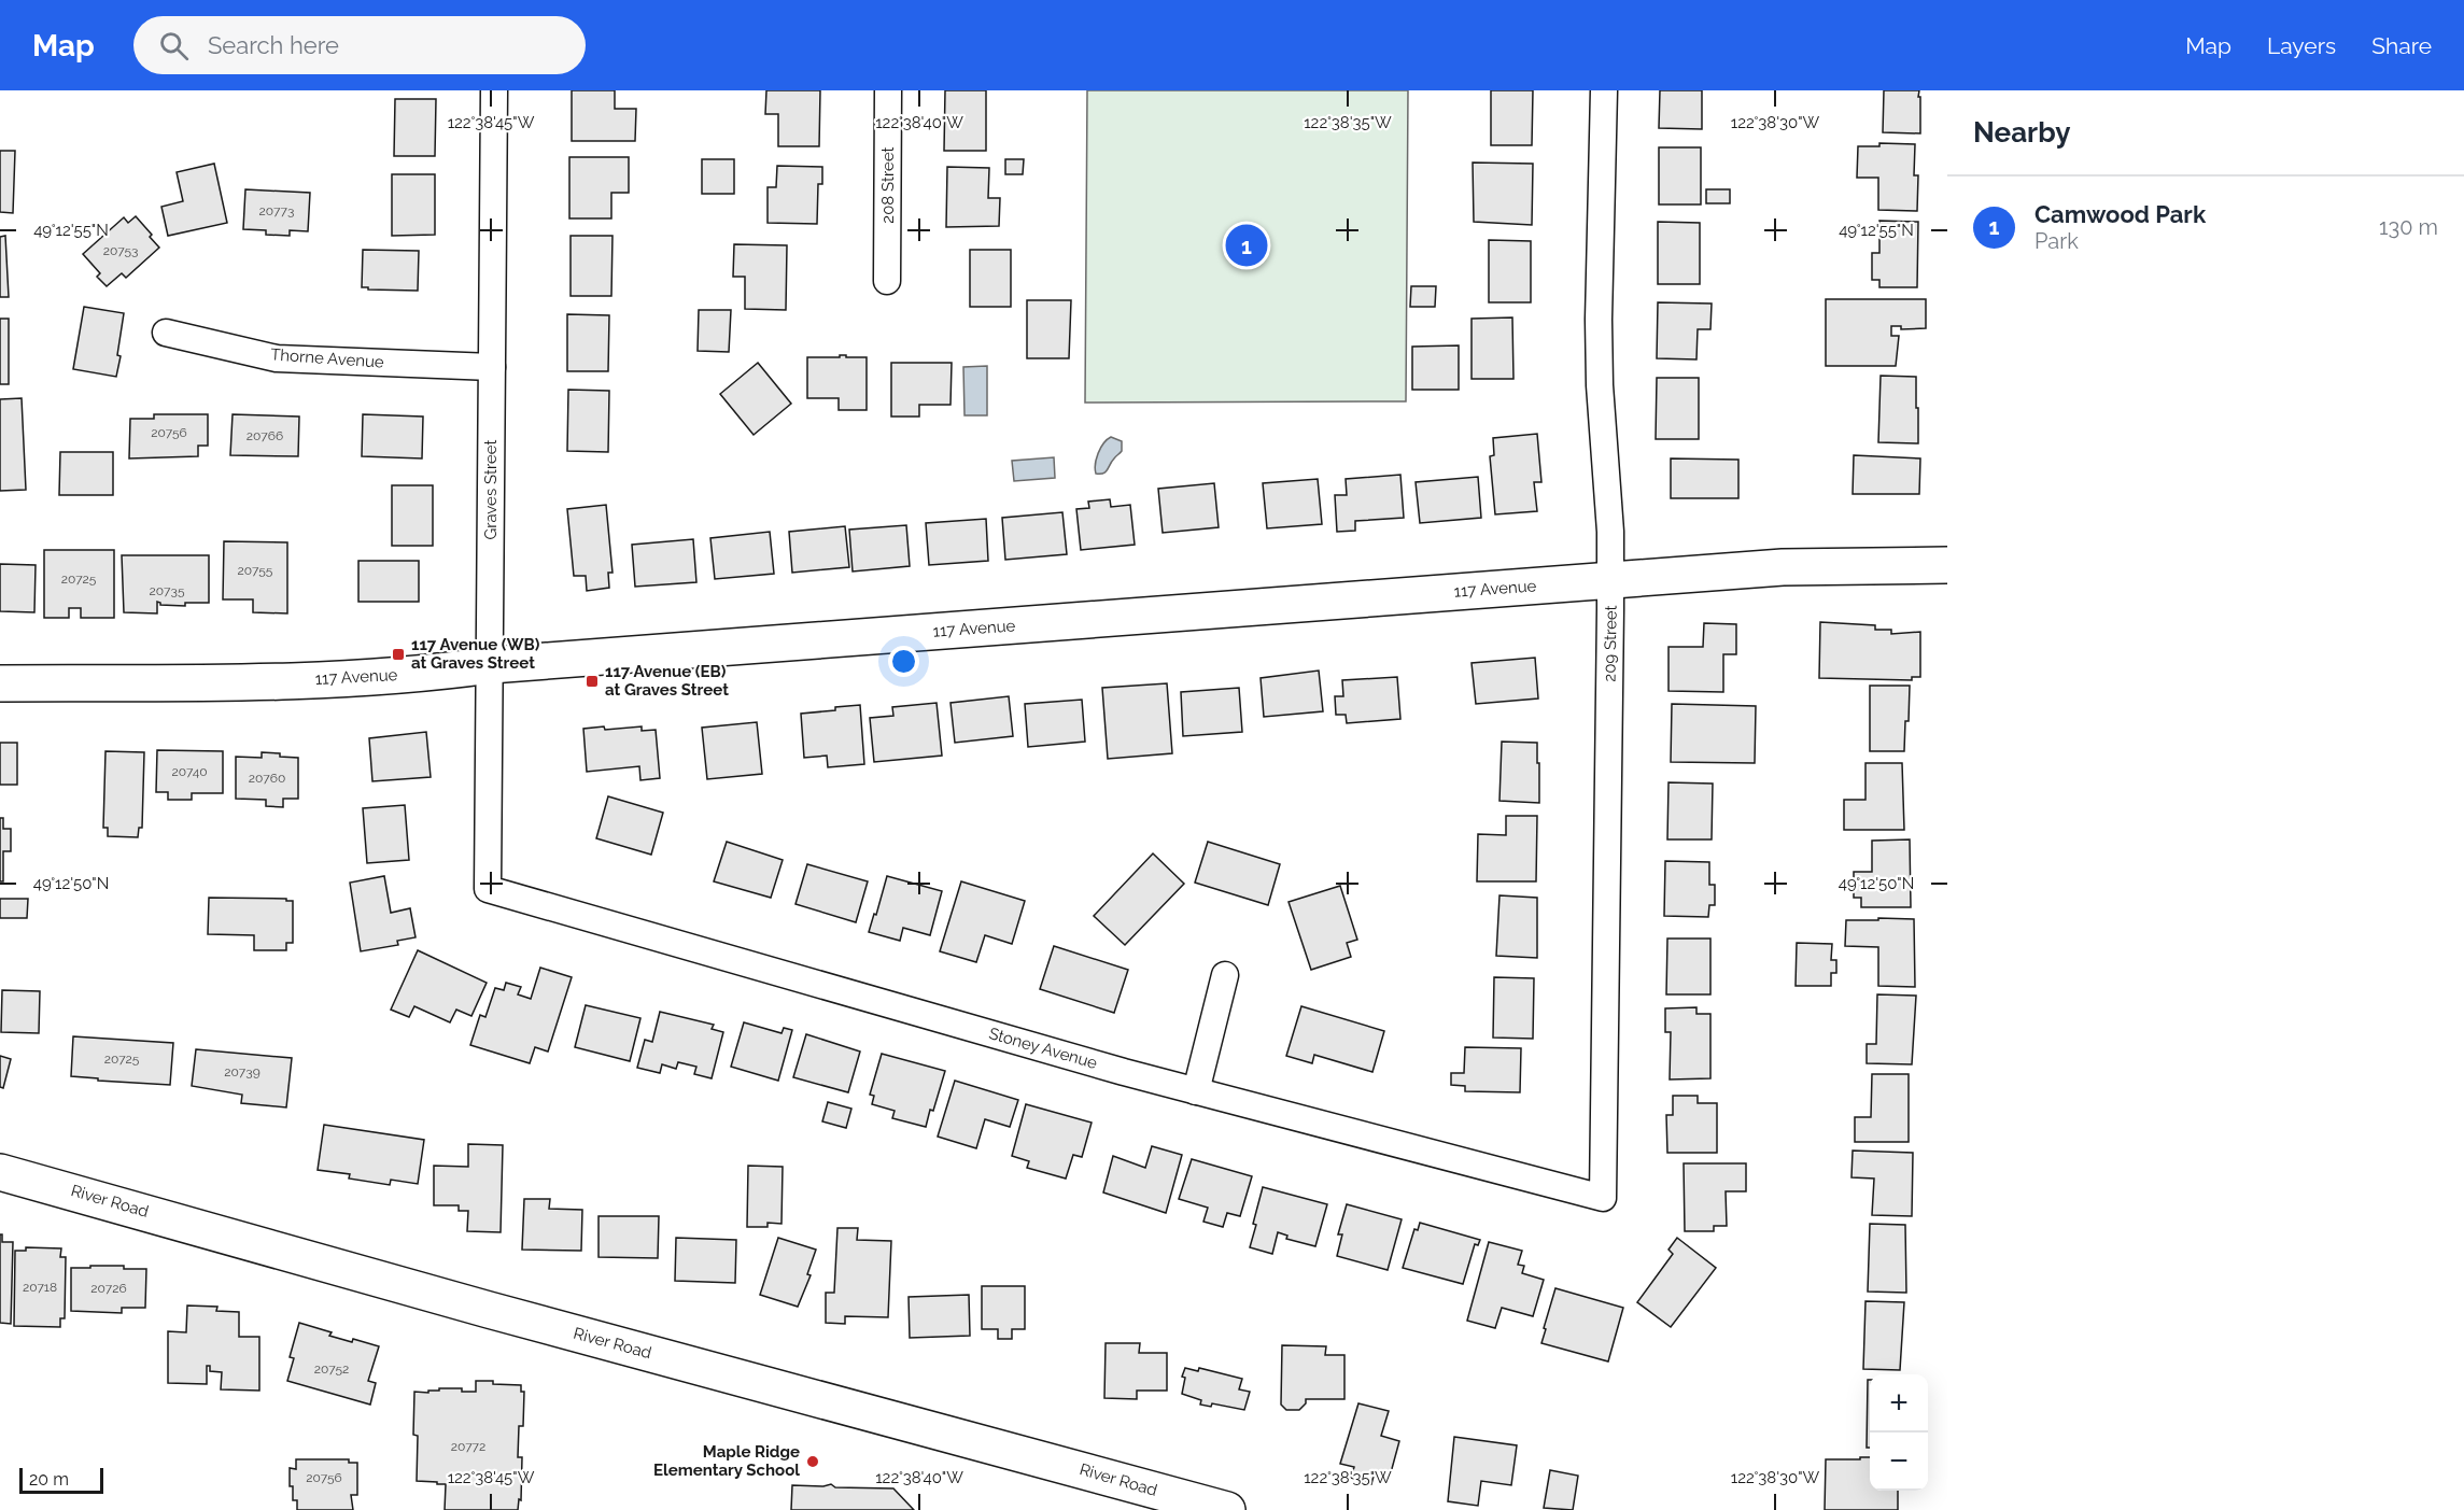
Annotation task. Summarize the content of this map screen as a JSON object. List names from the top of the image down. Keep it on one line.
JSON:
{"streets":{"street":["208 Street","Thorne Avenue","Graves Street","117 Avenue","209 Street","Stoney Avenue","River Road"]},"crossings":[["Thorne Avenue","Graves Street"],["Graves Street","117 Avenue"],["Graves Street","Stoney Avenue"],["117 Avenue","209 Street"],["209 Street","Stoney Avenue"]],"places":{"transit":["117 Avenue (WB) at Graves Street","117 Avenue (EB) at Graves Street"],"other":["Maple Ridge Elementary School"]},"house_numbers":["20773","20753","20756","20766","20755","20725","20735","20740","20760","20725","20739","20718","20726","20752","20772","20756"],"scale_bar":"20 m","page":{"header":"Map","search":"Search here","nav":["Map","Layers","Share"],"heading":"Nearby","list":[{"mark":"1","name":"Camwood Park","note":"Park","value":"130 m"}],"pins":"1","map_buttons":["+","−"],"scale":"20 m"},"coordinates":["122°38'45\"W","122°38'40\"W","122°38'35\"W","122°38'30\"W","49°12'55\"N","49°12'50\"N"]}
